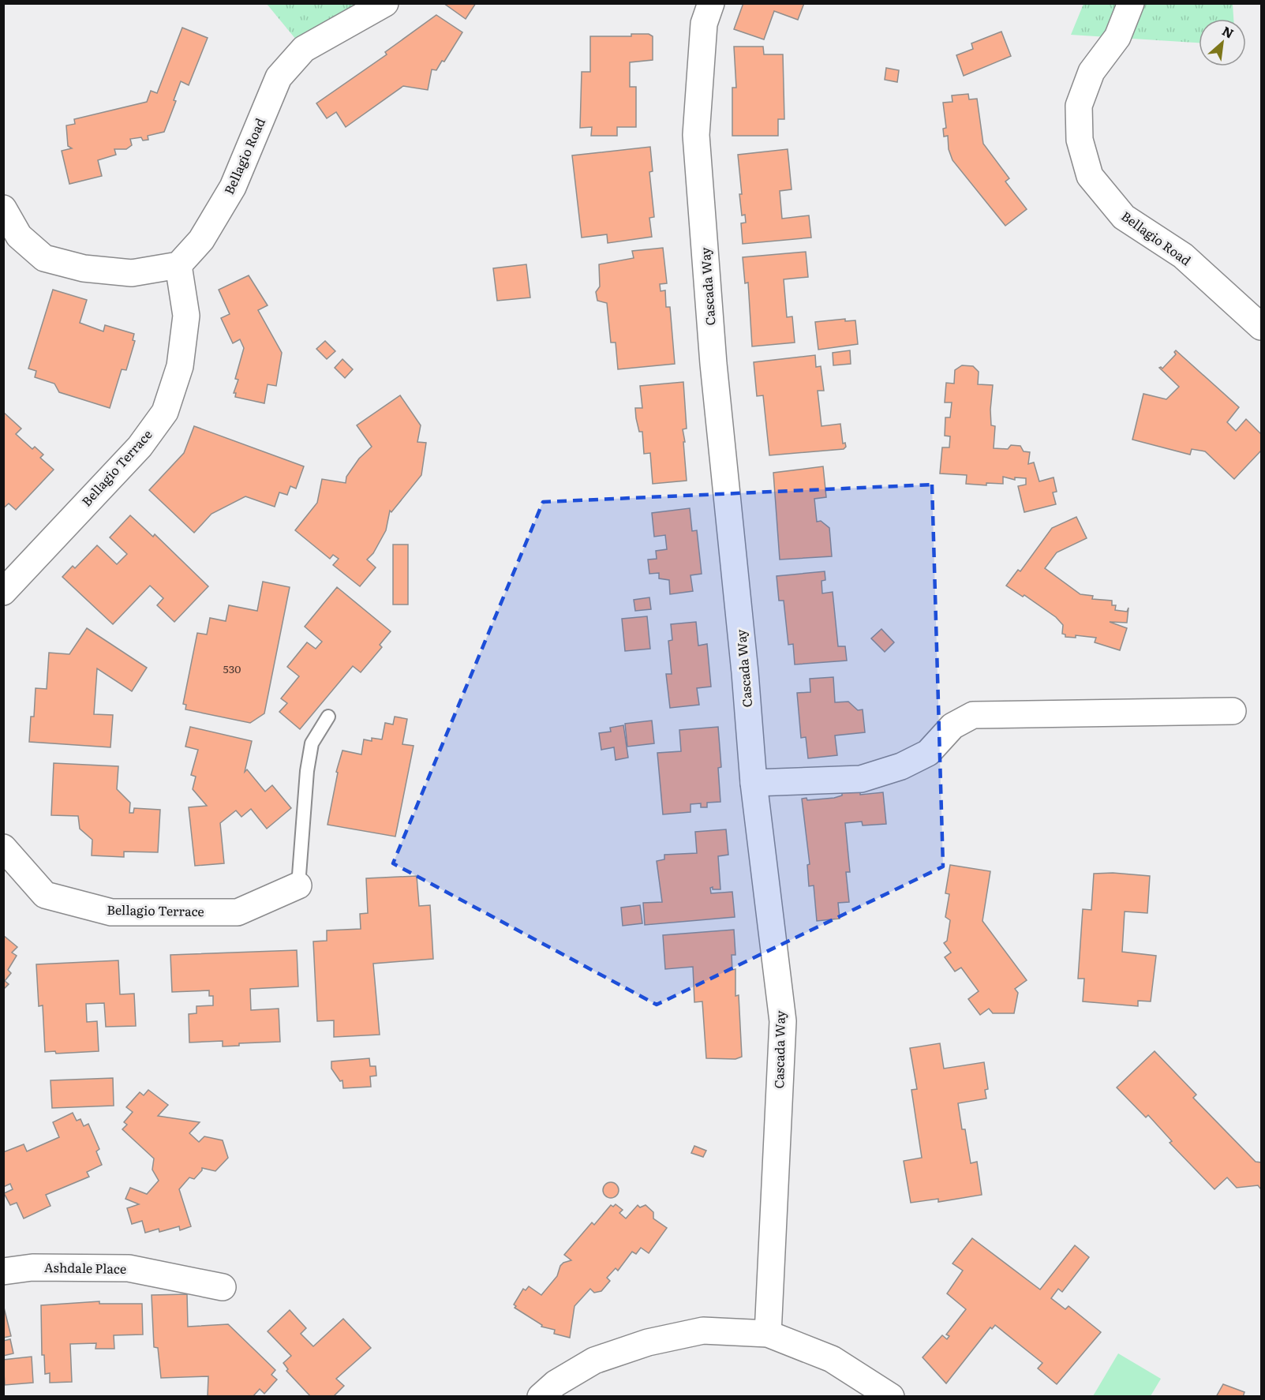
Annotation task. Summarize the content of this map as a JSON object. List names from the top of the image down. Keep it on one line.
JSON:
{"streets":{"street":["Bellagio Road","Cascada Way","Bellagio Terrace","Ashdale Place"]},"crossings":[["Bellagio Road","Bellagio Terrace"]],"house_numbers":["530"],"north":"top right"}
